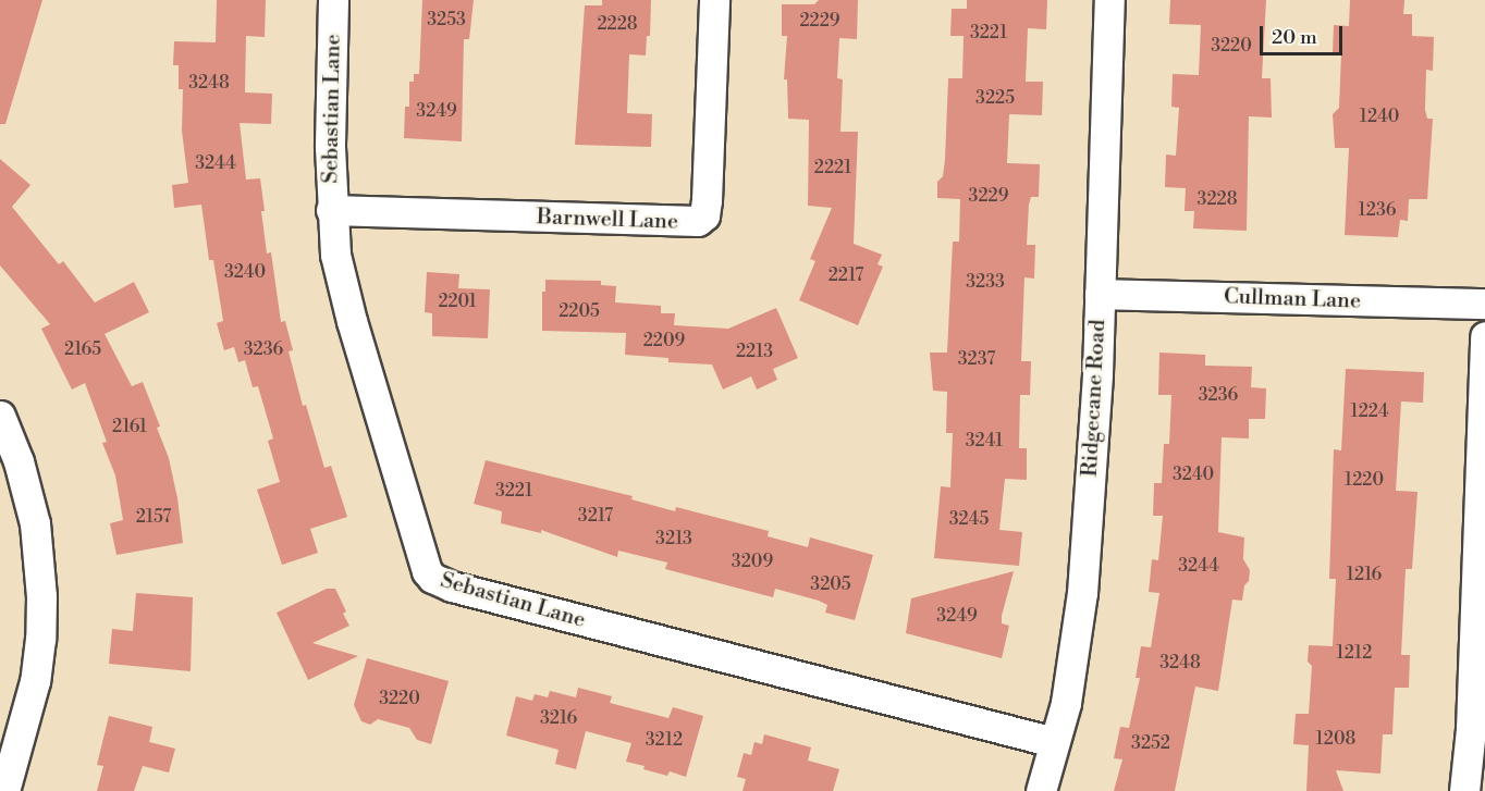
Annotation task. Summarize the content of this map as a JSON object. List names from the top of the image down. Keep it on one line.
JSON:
{"streets":{"street":["Sebastian Lane","Barnwell Lane","Cullman Lane","Ridgecane Road"]},"crossings":[["Sebastian Lane","Barnwell Lane"],["Sebastian Lane","Ridgecane Road"],["Cullman Lane","Ridgecane Road"]],"house_numbers":["3253","2229","2228","3221","3220","3248","3225","3249","1240","3244","2221","3229","3228","1236","3240","2217","3233","2201","2205","2209","2165","3236","2213","3237","3236","1224","2161","3241","3240","1220","3221","3217","2157","3245","3213","3209","3244","1216","3205","3249","1212","3248","3220","3216","1208","3212","3252"],"scale_bar":"20 m"}
